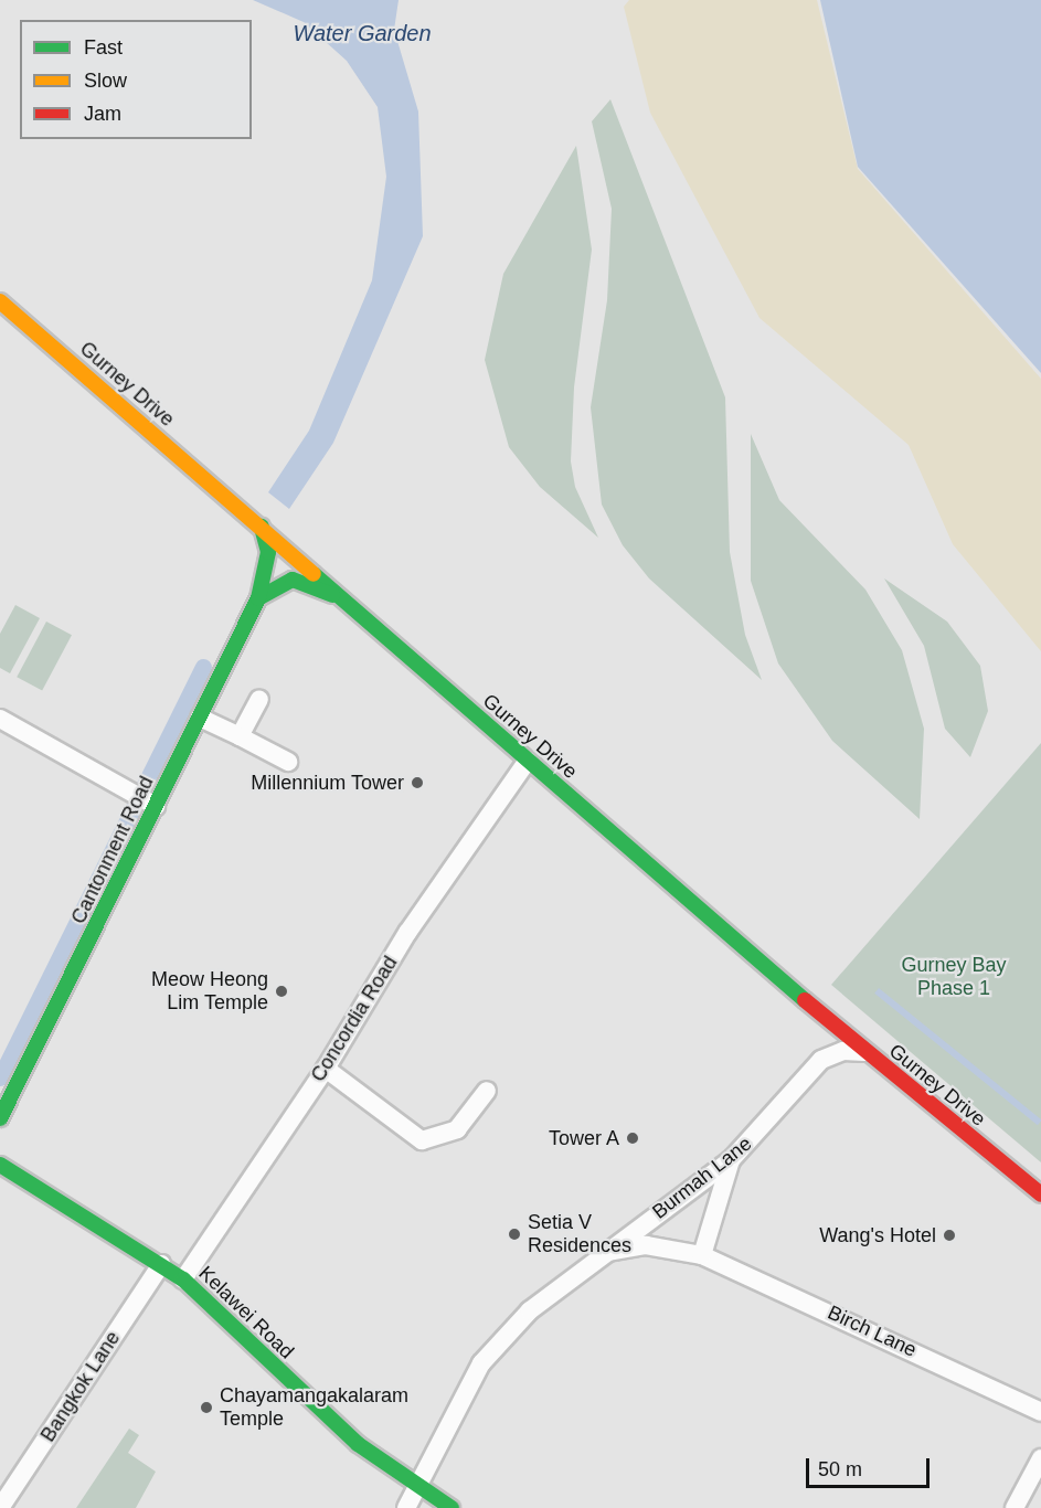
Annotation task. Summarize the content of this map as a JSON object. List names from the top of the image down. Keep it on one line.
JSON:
{"streets":{"main road":["Gurney Drive","Cantonment Road","Kelawei Road"],"street":["Concordia Road","Burmah Lane","Birch Lane","Bangkok Lane"]},"crossings":[["Gurney Drive","Cantonment Road"],["Gurney Drive","Concordia Road"],["Gurney Drive","Burmah Lane"],["Concordia Road","Kelawei Road"],["Burmah Lane","Kelawei Road"],["Burmah Lane","Birch Lane"],["Kelawei Road","Bangkok Lane"]],"water":["Water Garden"],"parks":["Gurney Bay Phase 1"],"places":["Millennium Tower","Meow Heong Lim Temple","Tower A","Setia V Residences","Wang's Hotel","Chayamangakalaram Temple"],"legend":["Fast","Slow","Jam"],"scale_bar":"50 m"}
